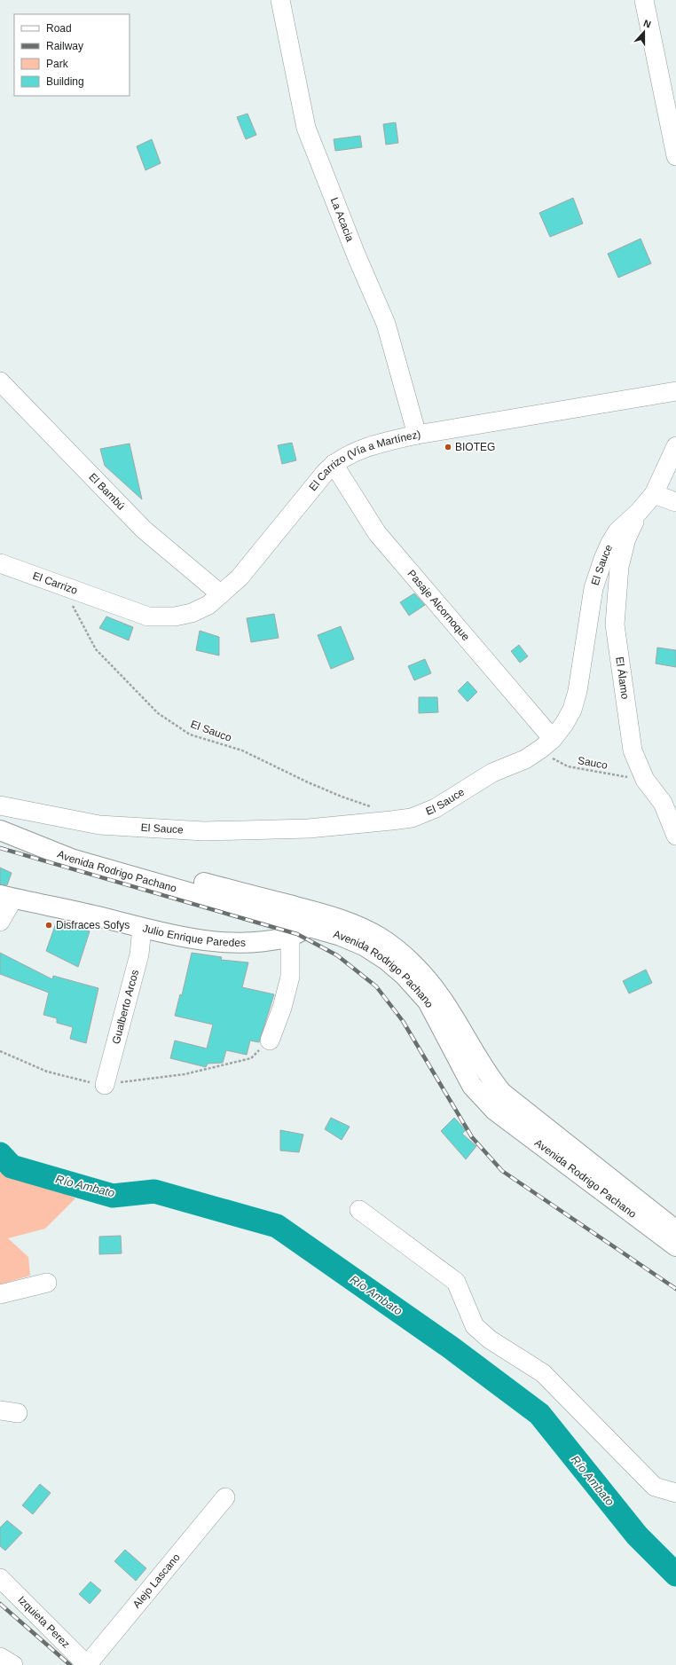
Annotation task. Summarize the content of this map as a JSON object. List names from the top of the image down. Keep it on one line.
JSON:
{"streets":{"main road":["Avenida Rodrigo Pachano","Julio Enrique Paredes"],"street":["La Acacia","El Carrizo (Vía a Martínez)","El Bambú","El Sauce","El Carrizo","Pasaje Alcornoque","El Álamo","Gualberto Arcos","Alejo Lascano","Izquieta Perez"],"path":["El Sauco","Sauco"]},"crossings":[["La Acacia","El Carrizo (Vía a Martínez)"],["El Carrizo (Vía a Martínez)","El Bambú"],["El Carrizo (Vía a Martínez)","El Carrizo"],["El Carrizo (Vía a Martínez)","Pasaje Alcornoque"],["El Sauce","Pasaje Alcornoque"],["El Sauce","El Álamo"],["El Sauce","Sauco"],["El Carrizo","El Sauco"],["Pasaje Alcornoque","Sauco"],["El Álamo","Sauco"],["Avenida Rodrigo Pachano","Julio Enrique Paredes"],["Julio Enrique Paredes","Gualberto Arcos"],["Alejo Lascano","Izquieta Perez"]],"water":["Río Ambato"],"places":["BIOTEG","Disfraces Sofys"],"legend":["Road","Railway","Park","Building"],"north":"top"}
